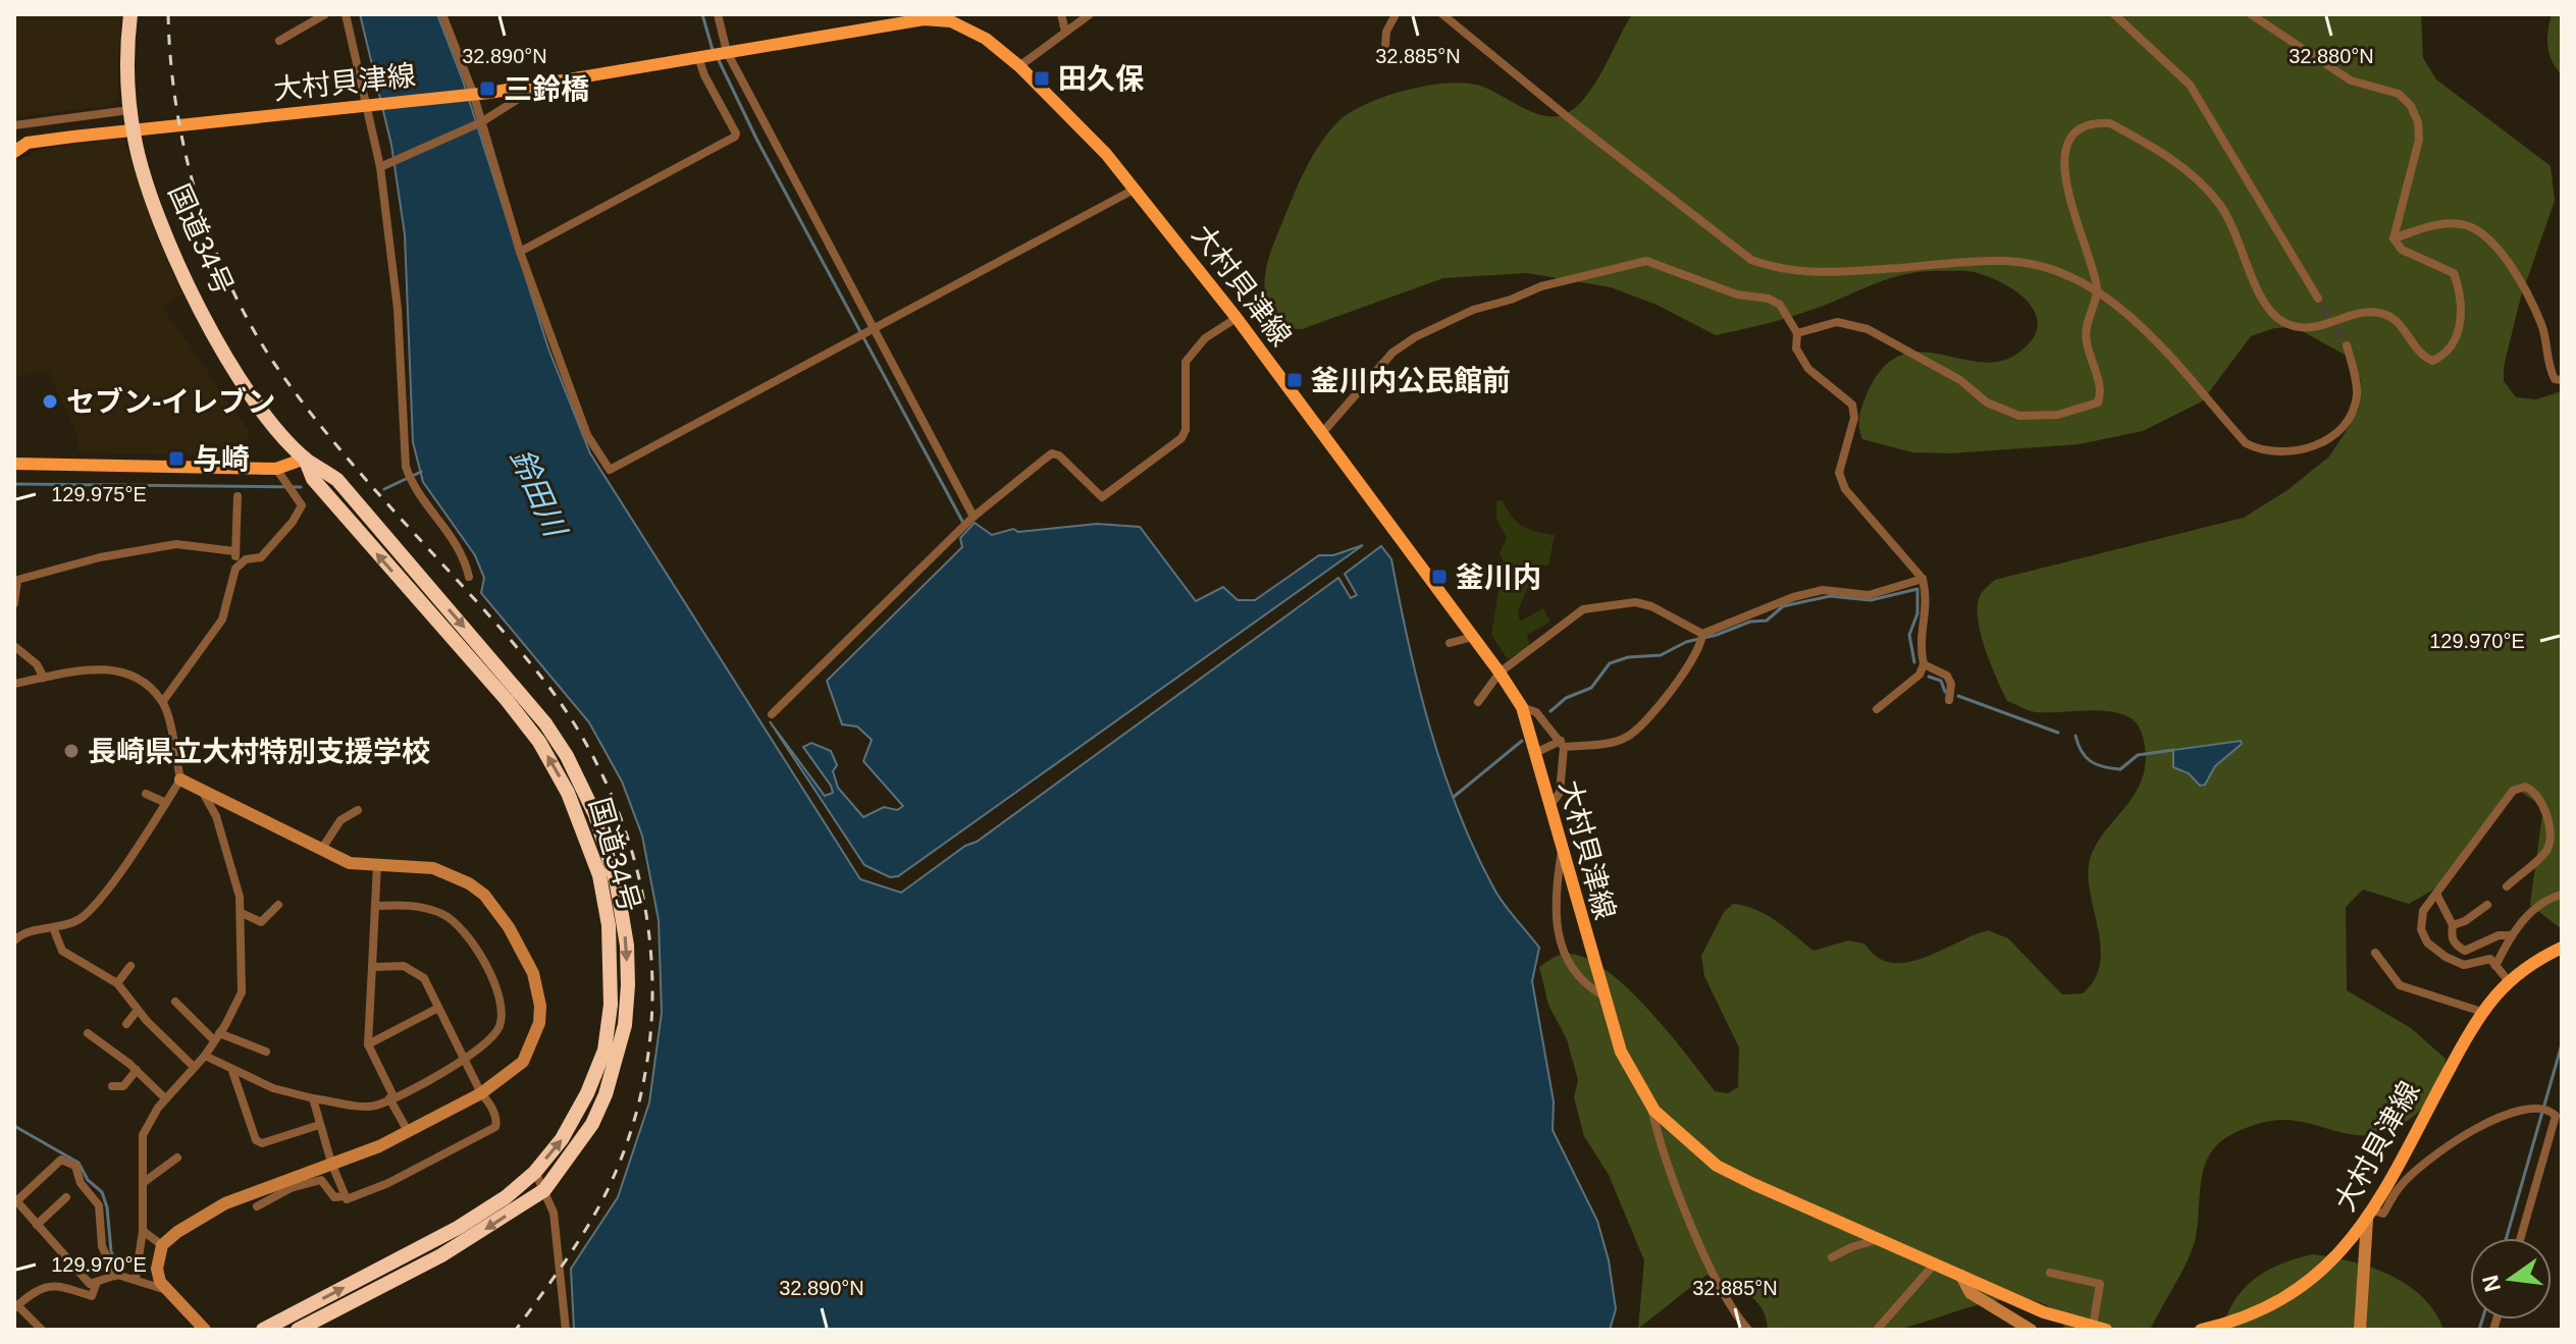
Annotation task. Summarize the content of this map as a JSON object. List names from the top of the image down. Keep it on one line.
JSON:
{"streets":{"highway":["国道34号"],"main road":["大村貝津線"]},"water":["鈴田川"],"places":{"transit":["田久保","三鈴橋","釜川内公民館前","与崎","釜川内"],"other":["セブン-イレブン","長崎県立大村特別支援学校"]},"north":"left","coordinates":["32.880°N","32.890°N","32.885°N","129.975°E","129.970°E"]}
